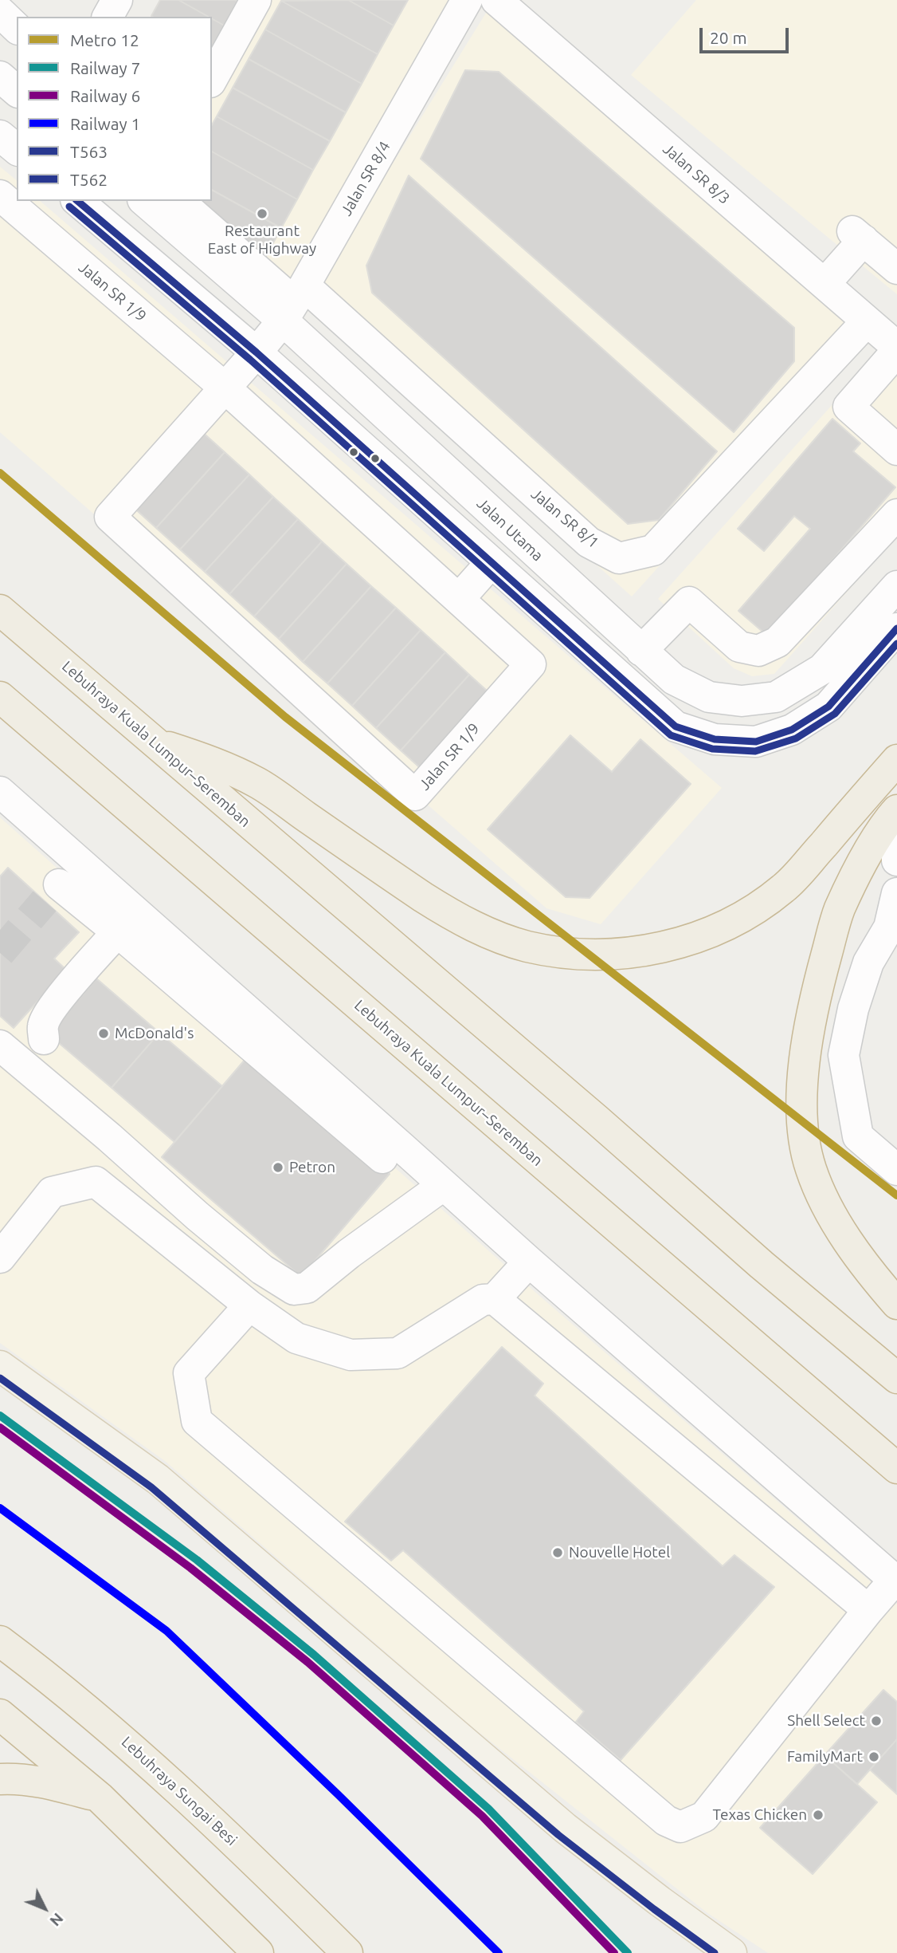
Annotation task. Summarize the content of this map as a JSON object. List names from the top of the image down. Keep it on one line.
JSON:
{"streets":{"highway":["Lebuhraya Kuala Lumpur–Seremban","Lebuhraya Sungai Besi"],"street":["Jalan SR 8/3","Jalan SR 8/4","Jalan SR 1/9","Jalan SR 8/1","Jalan Utama"]},"crossings":[["Jalan SR 8/3","Jalan SR 8/1"],["Jalan SR 8/4","Jalan SR 1/9"],["Jalan SR 8/4","Jalan SR 8/1"],["Jalan SR 8/4","Jalan Utama"],["Jalan SR 8/1","Jalan Utama"]],"places":["Restaurant East of Highway","McDonald's","Petron","Nouvelle Hotel","Shell Select","FamilyMart","Texas Chicken"],"lines":["transit line T563","transit line T562","metro line 12","rail line 7","rail line 6","rail line 1"],"legend":["Metro 12","Railway 7","Railway 6","Railway 1","T563","T562"],"scale_bar":"20 m","north":"bottom right"}
